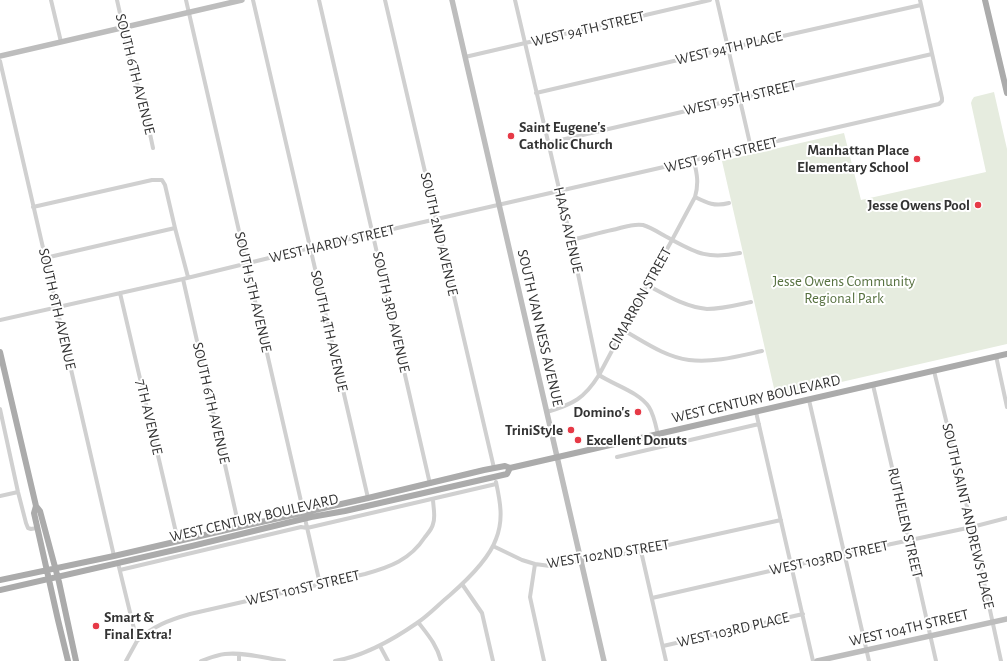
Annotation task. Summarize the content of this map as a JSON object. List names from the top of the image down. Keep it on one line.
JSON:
{"streets":{"main road":["WEST CENTURY BOULEVARD"],"street":["WEST 94TH STREET","WEST 94TH PLACE","SOUTH 6TH AVENUE","WEST 95TH STREET","WEST 96TH STREET","HAAS AVENUE","SOUTH 2ND AVENUE","WEST HARDY STREET","SOUTH 5TH AVENUE","CIMARRON STREET","SOUTH 8TH AVENUE","SOUTH 3RD AVENUE","SOUTH VAN NESS AVENUE","SOUTH 4TH AVENUE","7TH AVENUE","SOUTH SAINT ANDREWS PLACE","RUTHELEN STREET","WEST 102ND STREET","WEST 103RD STREET","WEST 101ST STREET","WEST 104TH STREET","WEST 103RD PLACE"]},"crossings":[["WEST 94TH STREET","HAAS AVENUE"],["WEST 94TH STREET","SOUTH VAN NESS AVENUE"],["WEST 94TH PLACE","HAAS AVENUE"],["SOUTH 6TH AVENUE","WEST HARDY STREET"],["SOUTH 6TH AVENUE","SOUTH 8TH AVENUE"],["SOUTH 6TH AVENUE","WEST CENTURY BOULEVARD"],["WEST 95TH STREET","WEST 96TH STREET"],["WEST 95TH STREET","HAAS AVENUE"],["WEST 96TH STREET","HAAS AVENUE"],["WEST 96TH STREET","WEST HARDY STREET"],["WEST 96TH STREET","CIMARRON STREET"],["WEST 96TH STREET","SOUTH VAN NESS AVENUE"],["HAAS AVENUE","CIMARRON STREET"],["SOUTH 2ND AVENUE","WEST HARDY STREET"],["SOUTH 2ND AVENUE","WEST CENTURY BOULEVARD"],["WEST HARDY STREET","SOUTH 5TH AVENUE"],["WEST HARDY STREET","SOUTH 8TH AVENUE"],["WEST HARDY STREET","SOUTH 3RD AVENUE"],["WEST HARDY STREET","SOUTH VAN NESS AVENUE"],["WEST HARDY STREET","SOUTH 4TH AVENUE"],["WEST HARDY STREET","7TH AVENUE"],["SOUTH 5TH AVENUE","WEST CENTURY BOULEVARD"],["SOUTH 5TH AVENUE","WEST 101ST STREET"],["CIMARRON STREET","SOUTH VAN NESS AVENUE"],["SOUTH 8TH AVENUE","WEST CENTURY BOULEVARD"],["SOUTH 3RD AVENUE","WEST CENTURY BOULEVARD"],["SOUTH VAN NESS AVENUE","WEST CENTURY BOULEVARD"],["SOUTH VAN NESS AVENUE","WEST 102ND STREET"],["SOUTH 4TH AVENUE","WEST CENTURY BOULEVARD"],["WEST CENTURY BOULEVARD","7TH AVENUE"],["WEST CENTURY BOULEVARD","SOUTH SAINT ANDREWS PLACE"],["WEST CENTURY BOULEVARD","RUTHELEN STREET"],["WEST CENTURY BOULEVARD","WEST 101ST STREET"],["SOUTH SAINT ANDREWS PLACE","WEST 103RD STREET"],["SOUTH SAINT ANDREWS PLACE","WEST 104TH STREET"],["RUTHELEN STREET","WEST 103RD STREET"],["RUTHELEN STREET","WEST 104TH STREET"]],"parks":["Jesse Owens Community Regional Park"],"places":["Saint Eugene's Catholic Church","Manhattan Place Elementary School","Jesse Owens Pool","Domino's","TriniStyle","Excellent Donuts","Smart & Final Extra!"]}
